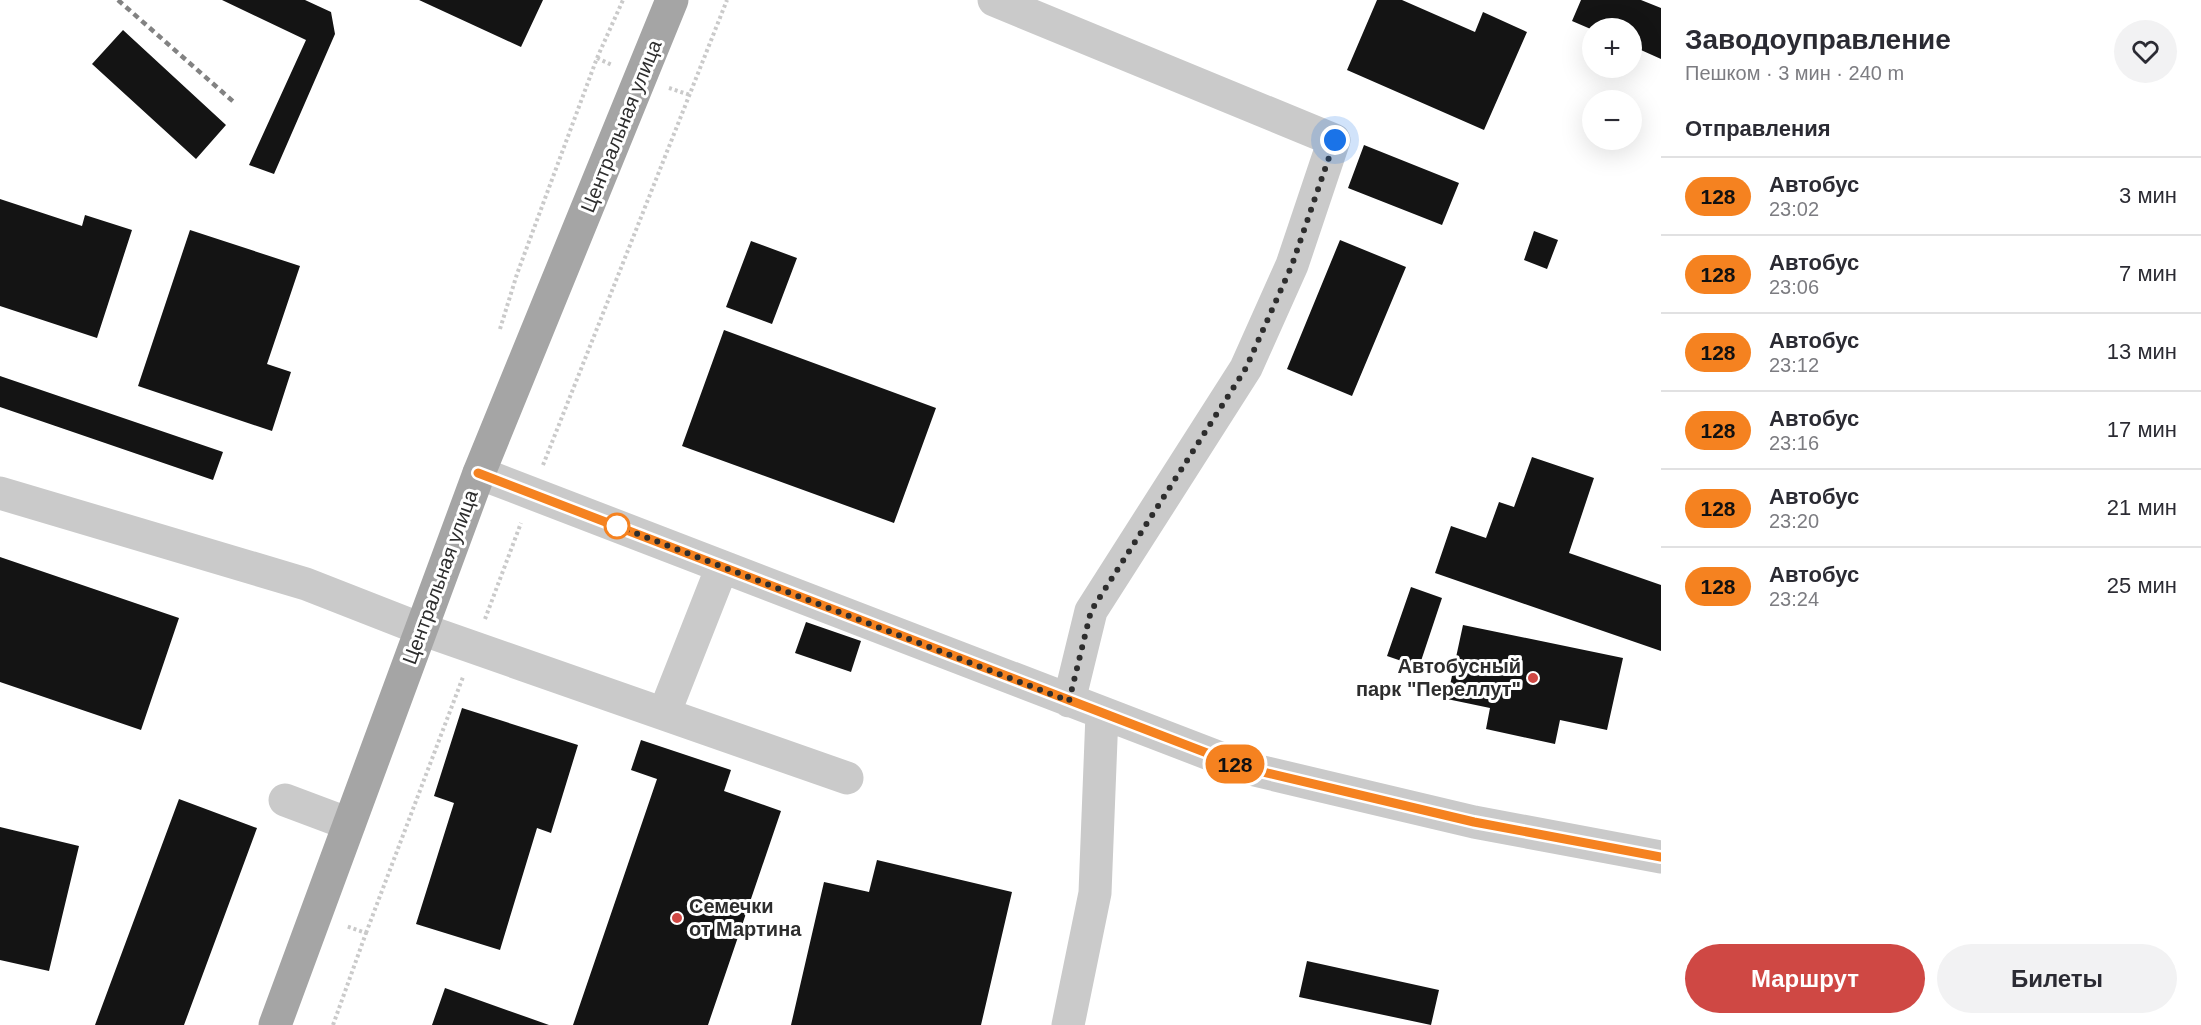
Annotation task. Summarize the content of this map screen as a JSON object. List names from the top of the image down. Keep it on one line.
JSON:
{"streets":{"main road":["Центральная улица"]},"places":["Автобусный парк \"Переллут\"","Семечки от Мартина"],"lines":["bus line 128"],"page":{"on_map":"128","heading":[["Заводоуправление","Пешком · 3 мин · 240 m"],"Отправления"],"map_buttons":["+","−"],"list":[{"mark":"128","name":"Автобус","note":"23:02","value":"3 мин"},{"mark":"128","name":"Автобус","note":"23:06","value":"7 мин"},{"mark":"128","name":"Автобус","note":"23:12","value":"13 мин"},{"mark":"128","name":"Автобус","note":"23:16","value":"17 мин"},{"mark":"128","name":"Автобус","note":"23:20","value":"21 мин"},{"mark":"128","name":"Автобус","note":"23:24","value":"25 мин"}],"buttons":["Маршрут","Билеты"]}}
